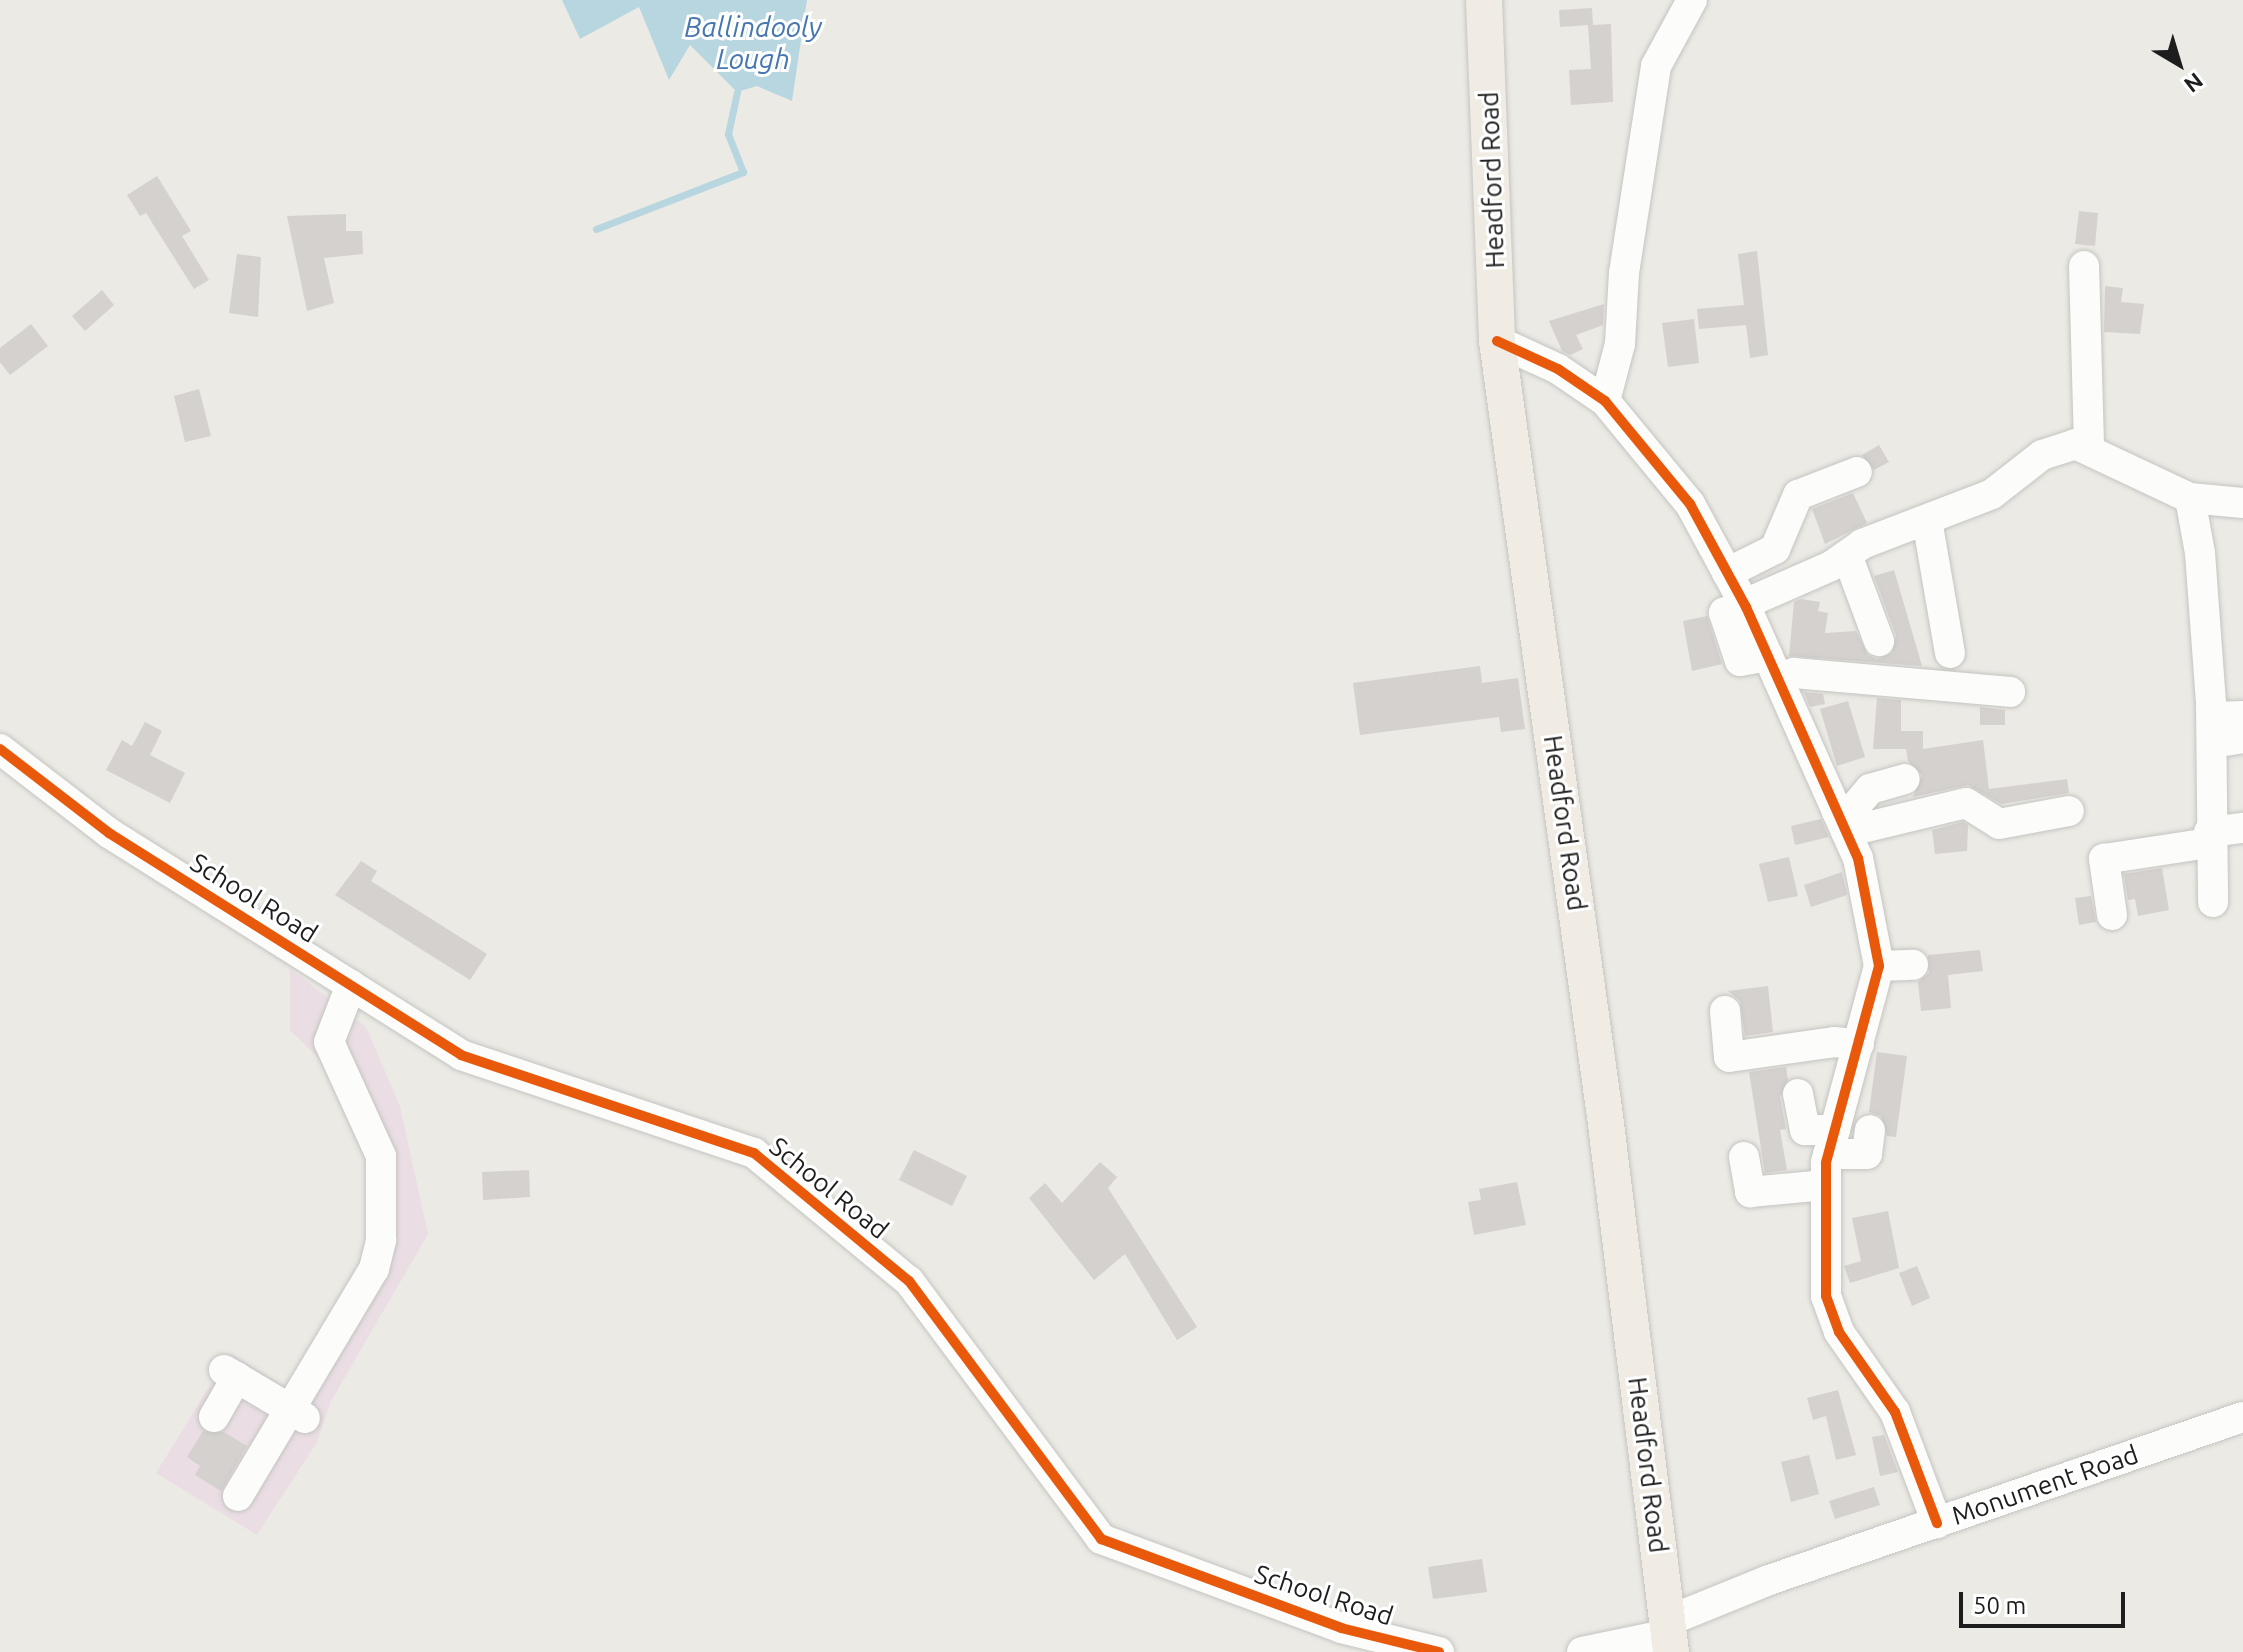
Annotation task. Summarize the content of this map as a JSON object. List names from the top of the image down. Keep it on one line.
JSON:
{"streets":{"main road":["Headford Road"],"street":["School Road","Monument Road"]},"crossings":[["Headford Road","Monument Road"]],"water":["Ballindooly Lough"],"scale_bar":"50 m","north":"bottom right"}
